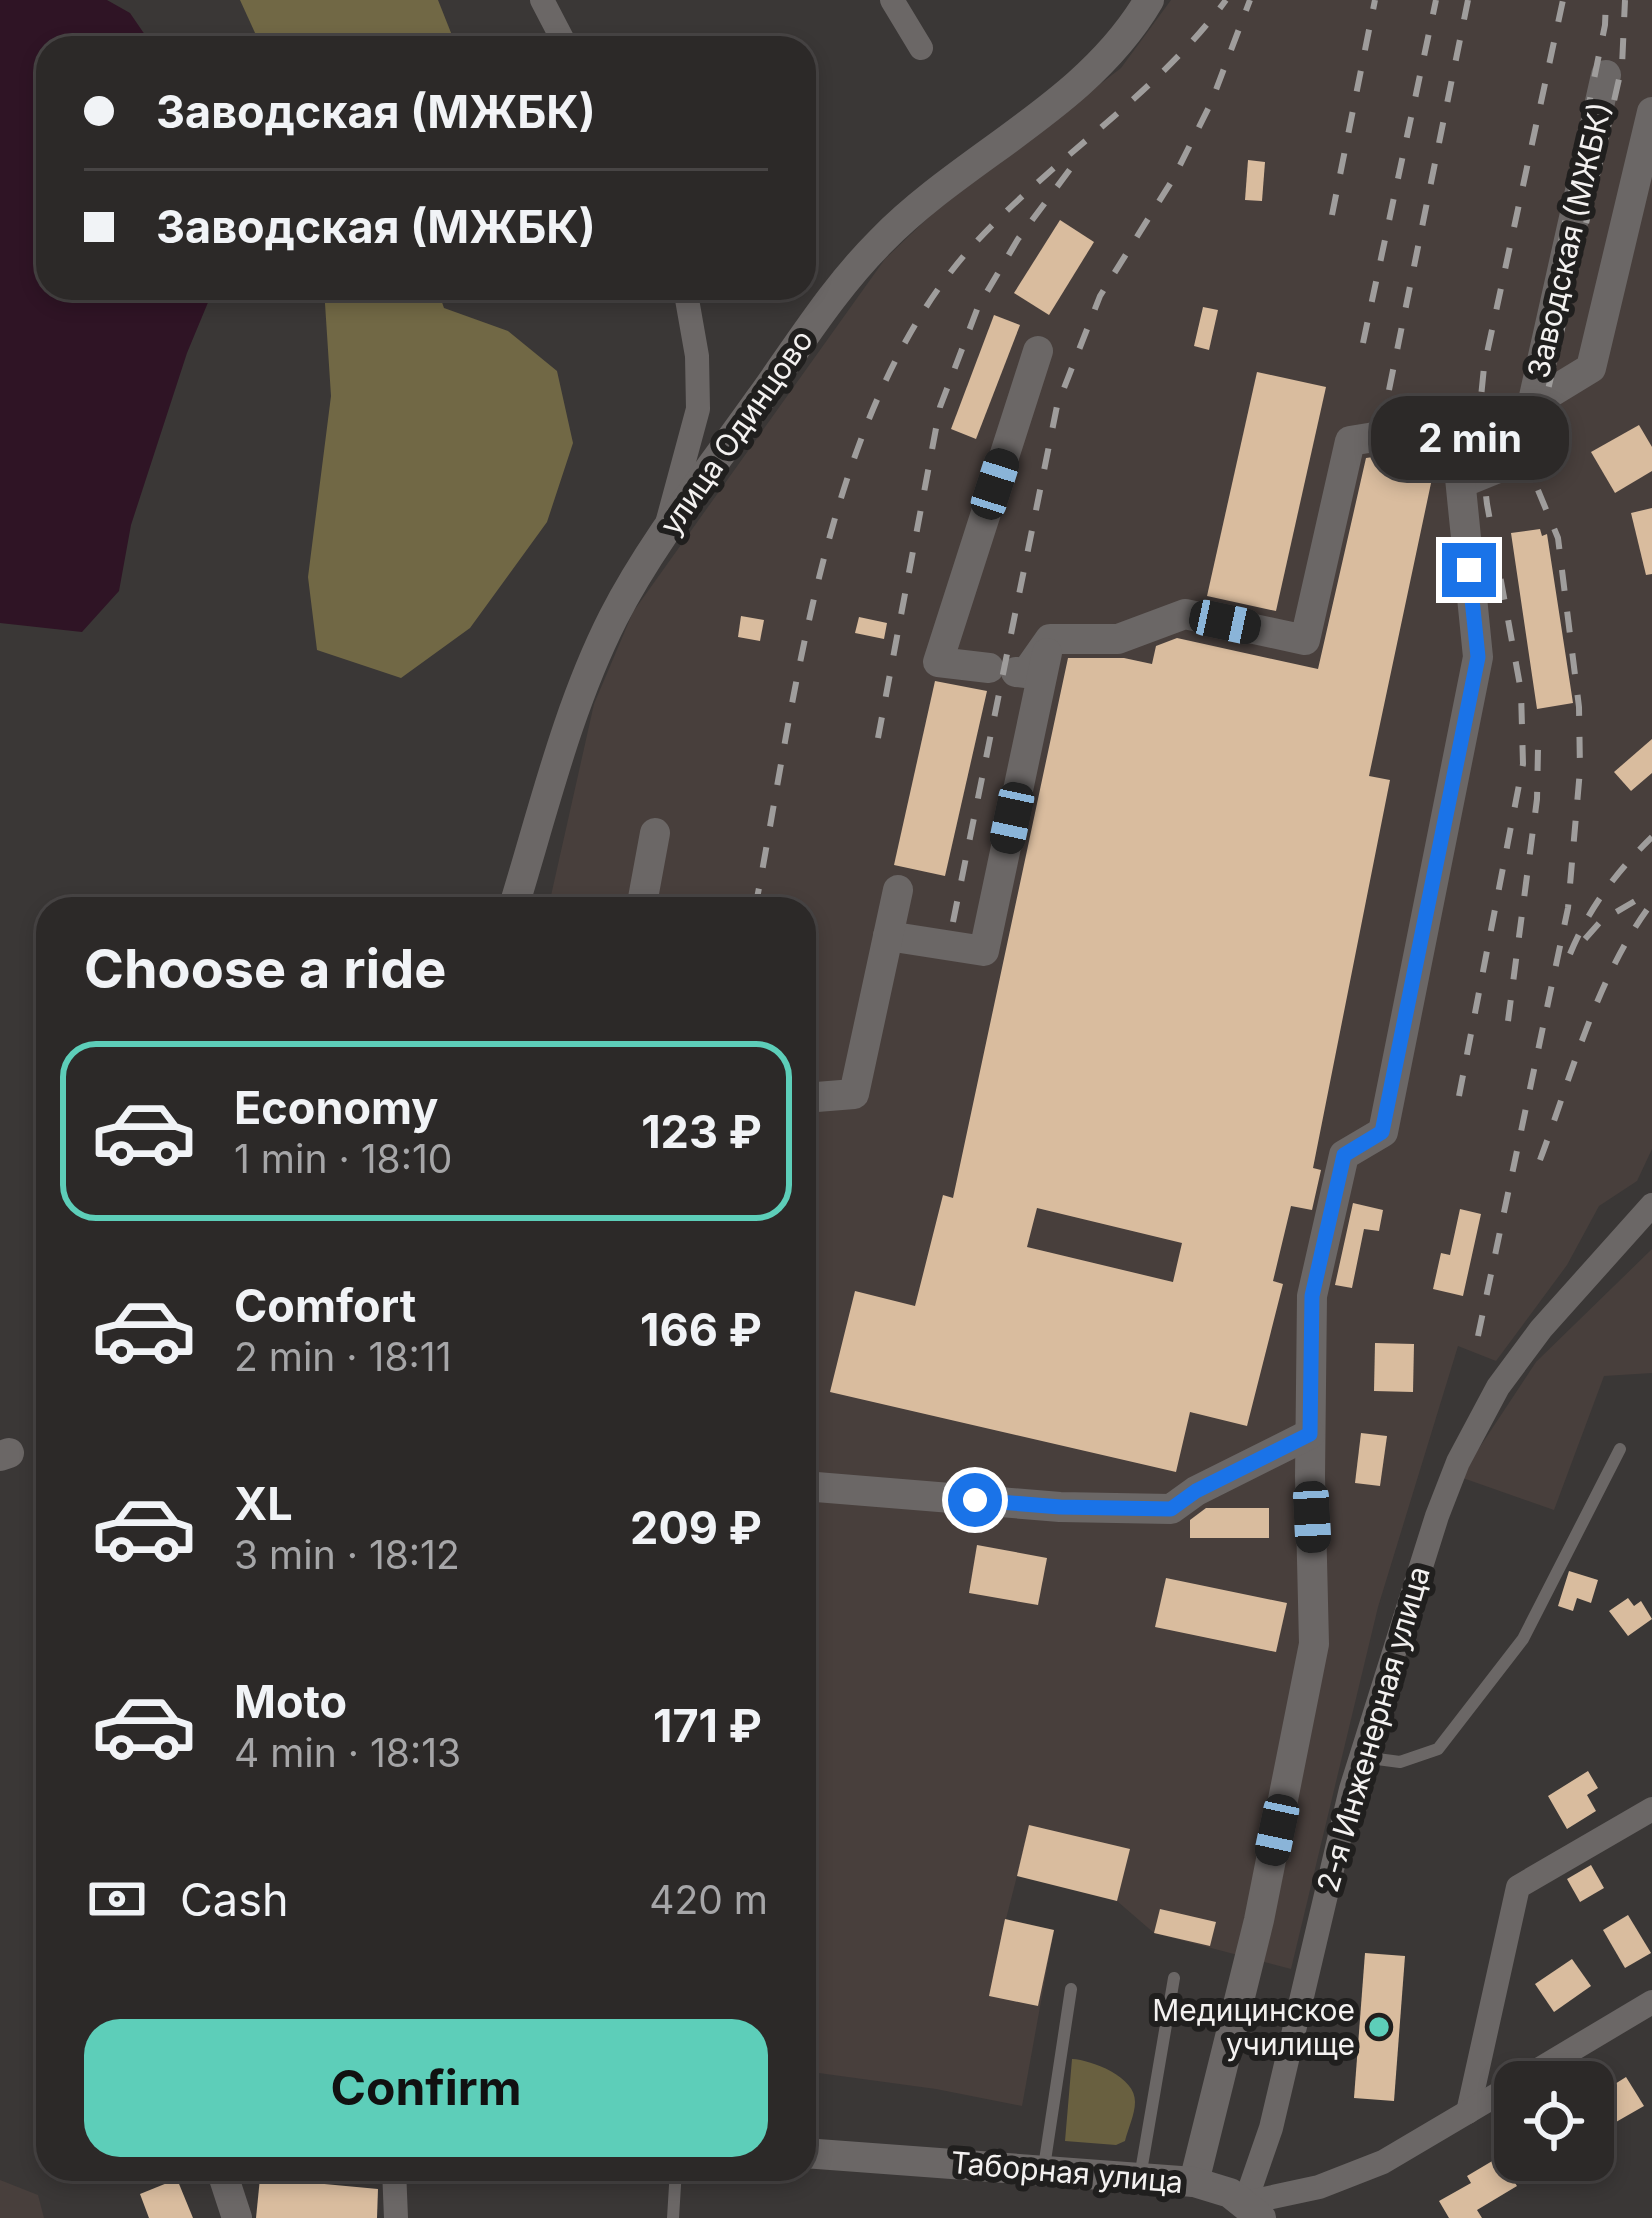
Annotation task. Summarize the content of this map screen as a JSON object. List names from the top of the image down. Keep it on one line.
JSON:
{"streets":{"street":["Заводская (МЖБК)","улица Одинцово","2-я Инженерная улица","Таборная улица"]},"crossings":[["2-я Инженерная улица","Таборная улица"]],"places":["Медицинское училище"],"page":{"banner":["Заводская (МЖБК)","Заводская (МЖБК)"],"bubble":"2 min","heading":"Choose a ride","list":[{"name":"Economy","note":"1 min · 18:10","value":"123 ₽"},{"name":"Comfort","note":"2 min · 18:11","value":"166 ₽"},{"name":"XL","note":"3 min · 18:12","value":"209 ₽"},{"name":"Moto","note":"4 min · 18:13","value":"171 ₽"}],"pay":["Cash","420 m"],"buttons":"Confirm"}}
